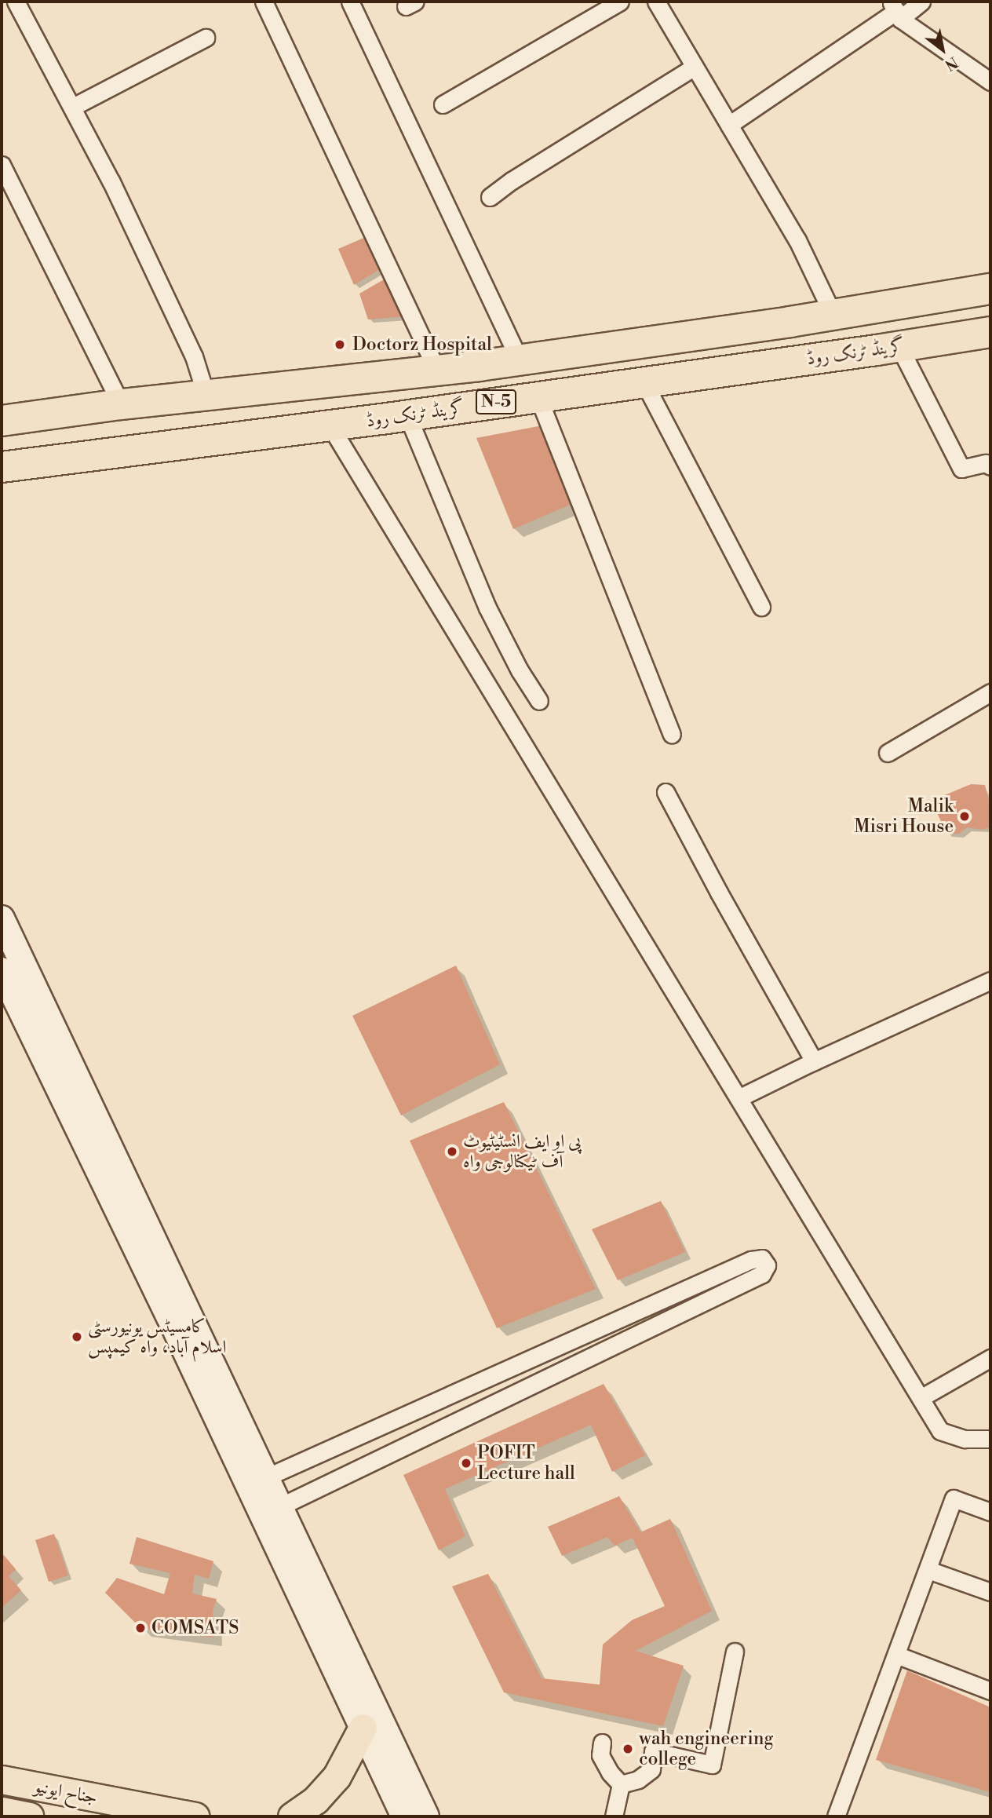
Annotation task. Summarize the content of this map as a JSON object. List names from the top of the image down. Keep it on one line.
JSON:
{"streets":{"highway":["گرینڈ ٹرنک روڈ","N-5"],"main road":["جناح ایونیو"]},"places":["Doctorz Hospital","Malik Misri House","پی او ایف انسٹیٹیوٹ آف ٹیکنالوجی واہ","کامسیٹس یونیورسٹی اسلام آباد، واہ کیمپس","POFIT Lecture hall","COMSATS","wah engineering college"],"north":"bottom right"}
